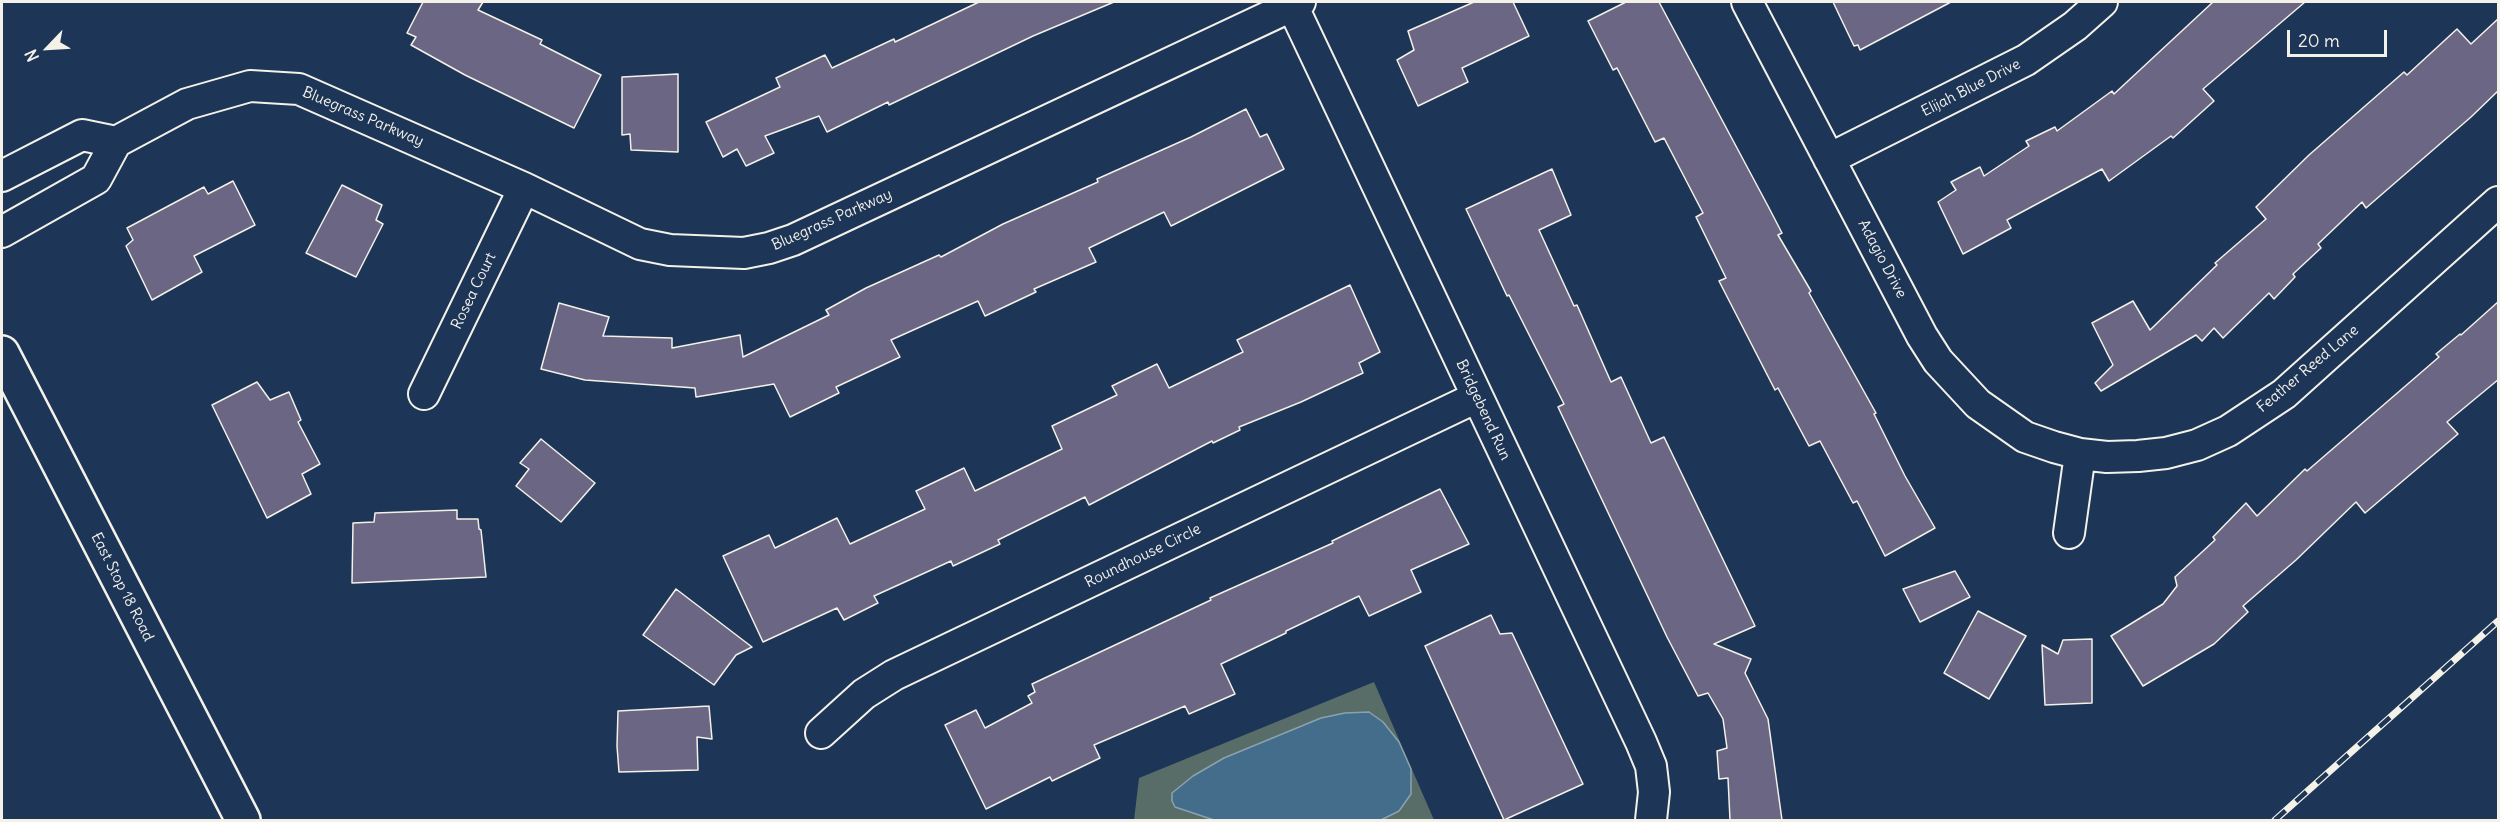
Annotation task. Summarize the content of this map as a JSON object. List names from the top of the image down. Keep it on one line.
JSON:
{"streets":{"street":["Elijah Blue Drive","Bluegrass Parkway","Adagio Drive","Rosea Court","Feather Reed Lane","Bridgebend Run","Roundhouse Circle","East Stop 18 Road"]},"crossings":[["Elijah Blue Drive","Adagio Drive"],["Bluegrass Parkway","Rosea Court"],["Bluegrass Parkway","Bridgebend Run"],["Adagio Drive","Feather Reed Lane"],["Bridgebend Run","Roundhouse Circle"]],"scale_bar":"20 m","north":"bottom left"}
